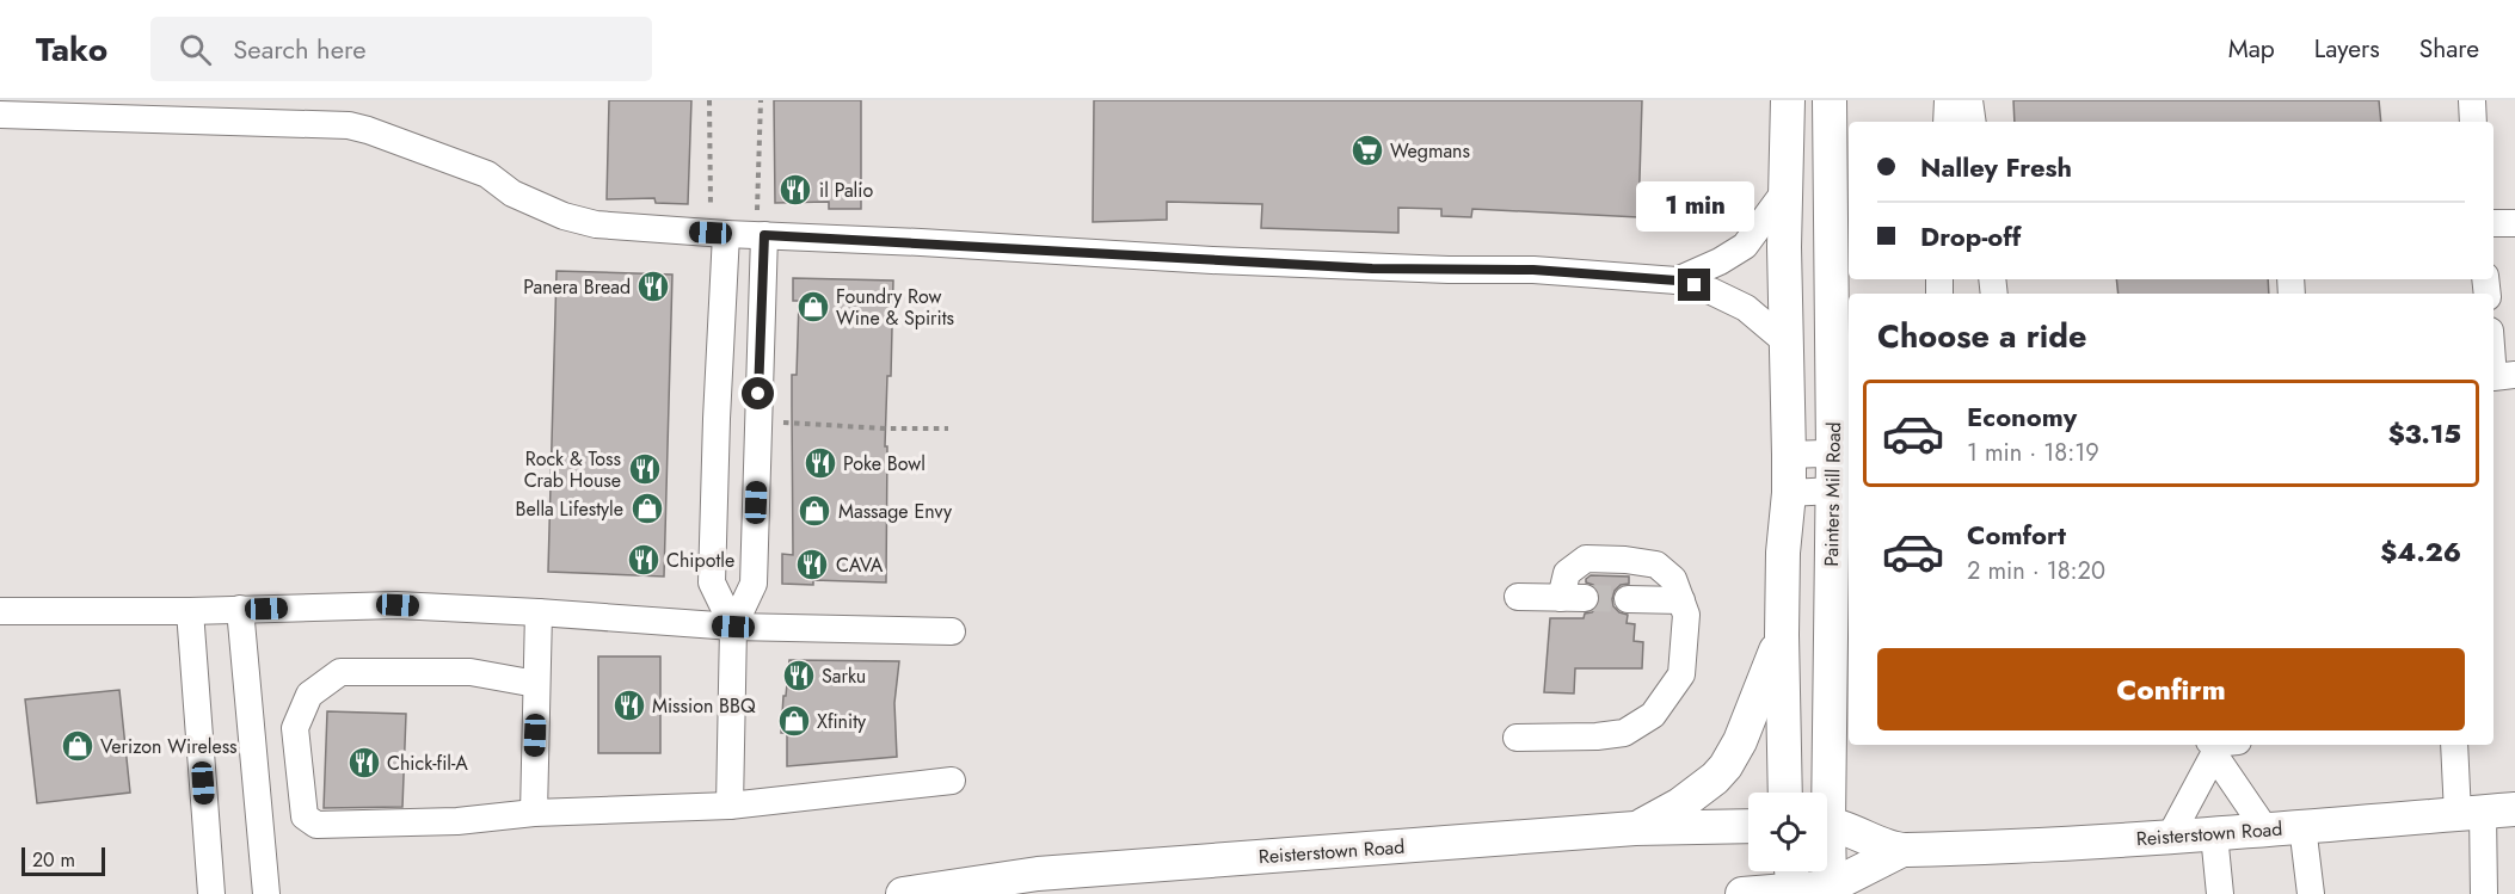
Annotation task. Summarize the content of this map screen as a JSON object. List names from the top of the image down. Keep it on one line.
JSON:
{"streets":{"main road":["Painters Mill Road","Reisterstown Road"]},"crossings":[["Painters Mill Road","Reisterstown Road"]],"places":{"supermarket":["Wegmans"],"restaurant":["il Palio","Panera Bread","Poke Bowl","Rock & Toss Crab House","Chipotle","CAVA","Sarku","Mission BBQ","Chick-fil-A"],"shop":["Foundry Row Wine & Spirits","Bella Lifestyle","Massage Envy","Xfinity","Verizon Wireless"]},"scale_bar":"20 m","page":{"header":"Tako","search":"Search here","nav":["Map","Layers","Share"],"banner":["Nalley Fresh","Drop-off"],"bubble":"1 min","heading":"Choose a ride","list":[{"name":"Economy","note":"1 min · 18:19","value":"$3.15"},{"name":"Comfort","note":"2 min · 18:20","value":"$4.26"}],"buttons":"Confirm","scale":"20 m"}}
